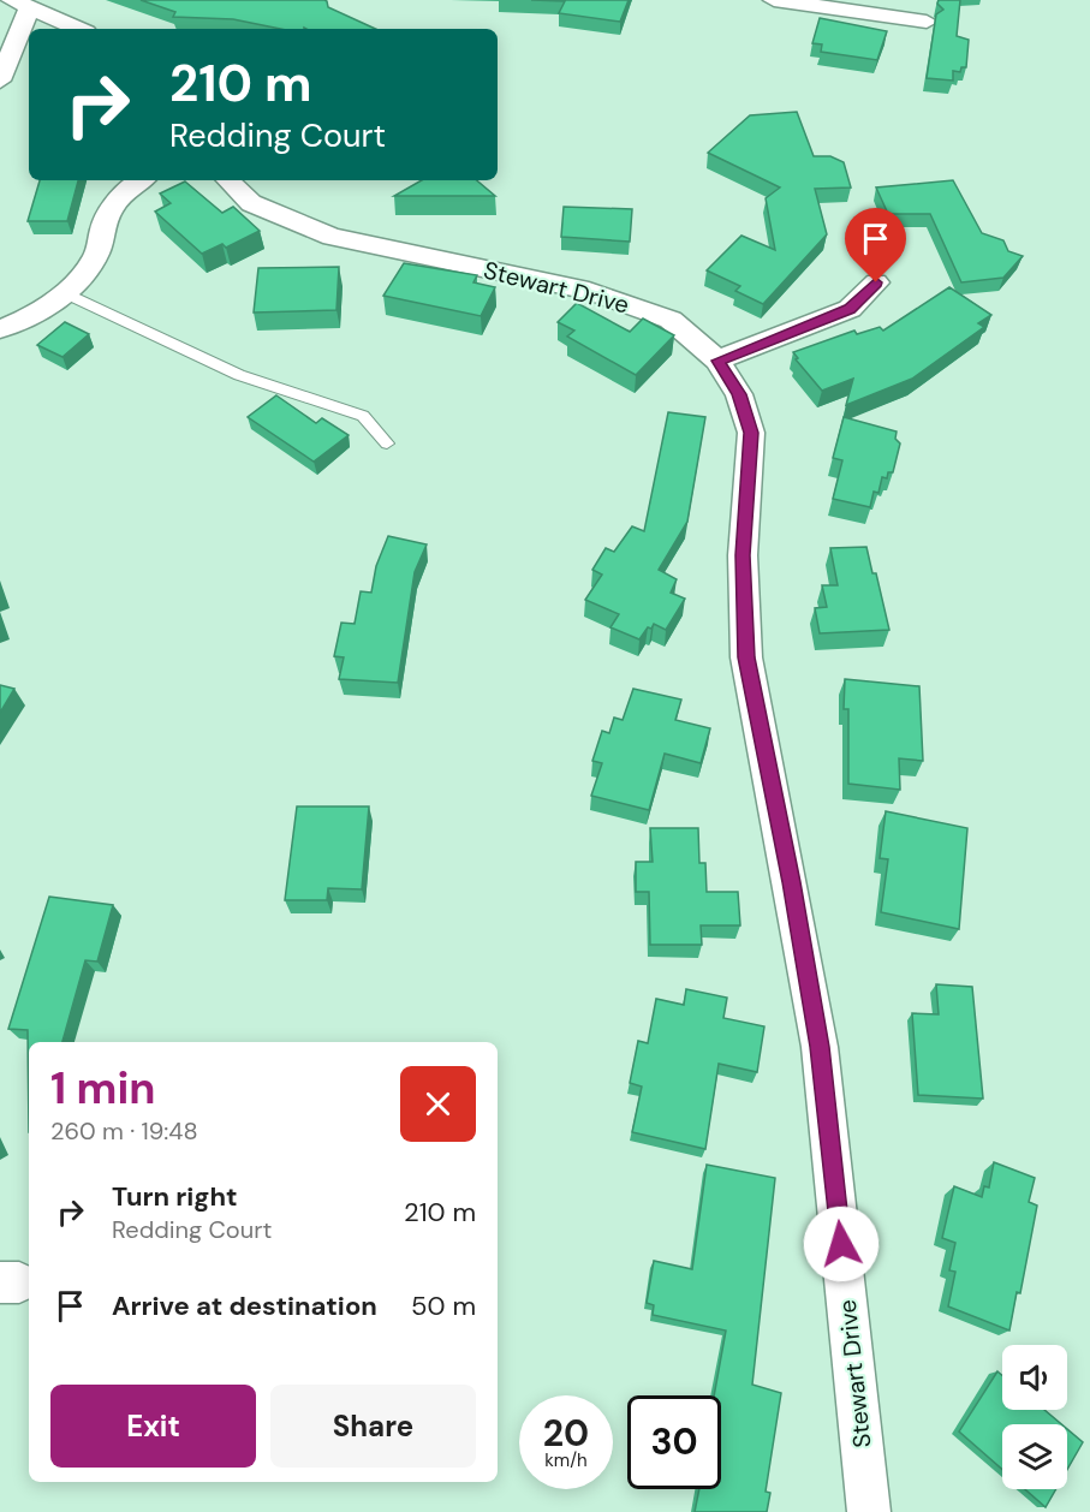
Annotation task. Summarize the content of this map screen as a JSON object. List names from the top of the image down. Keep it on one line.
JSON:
{"streets":{"street":["Stewart Drive"]},"page":{"turn":["210 m","Redding Court"],"heading":["1 min","260 m · 19:48"],"list":[{"name":"Turn right","note":"Redding Court","value":"210 m"},{"name":"Arrive at destination","value":"50 m"}],"buttons":["Exit","Share"],"speed":"20 km/h","limit":"30"}}
